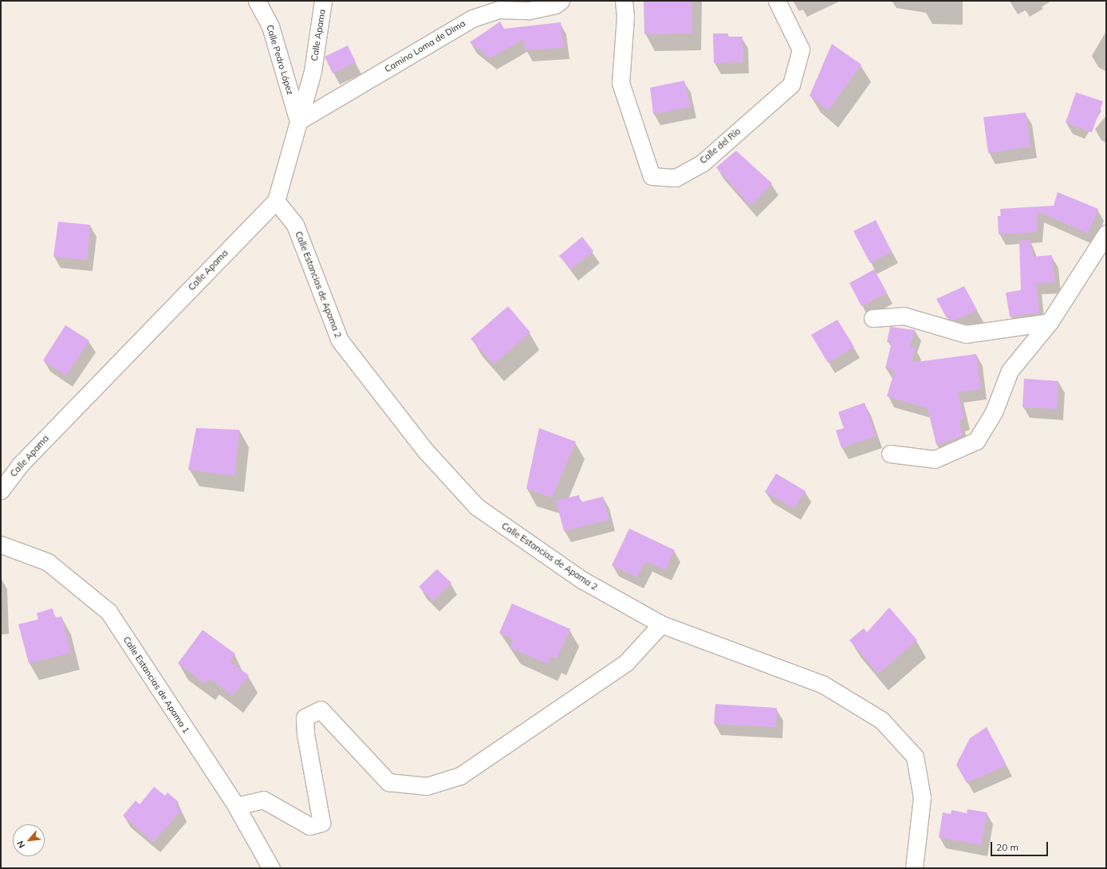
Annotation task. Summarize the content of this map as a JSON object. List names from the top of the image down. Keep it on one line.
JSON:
{"streets":{"street":["Calle Apama","Camino Loma de Dima","Calle Pedro López","Calle del Río","Calle Estancias de Apama 2","Calle Estancias de Apama 1"]},"crossings":[["Calle Apama","Camino Loma de Dima"],["Calle Apama","Calle Pedro López"],["Calle Apama","Calle Estancias de Apama 2"],["Camino Loma de Dima","Calle Pedro López"]],"scale_bar":"20 m","north":"bottom left"}
